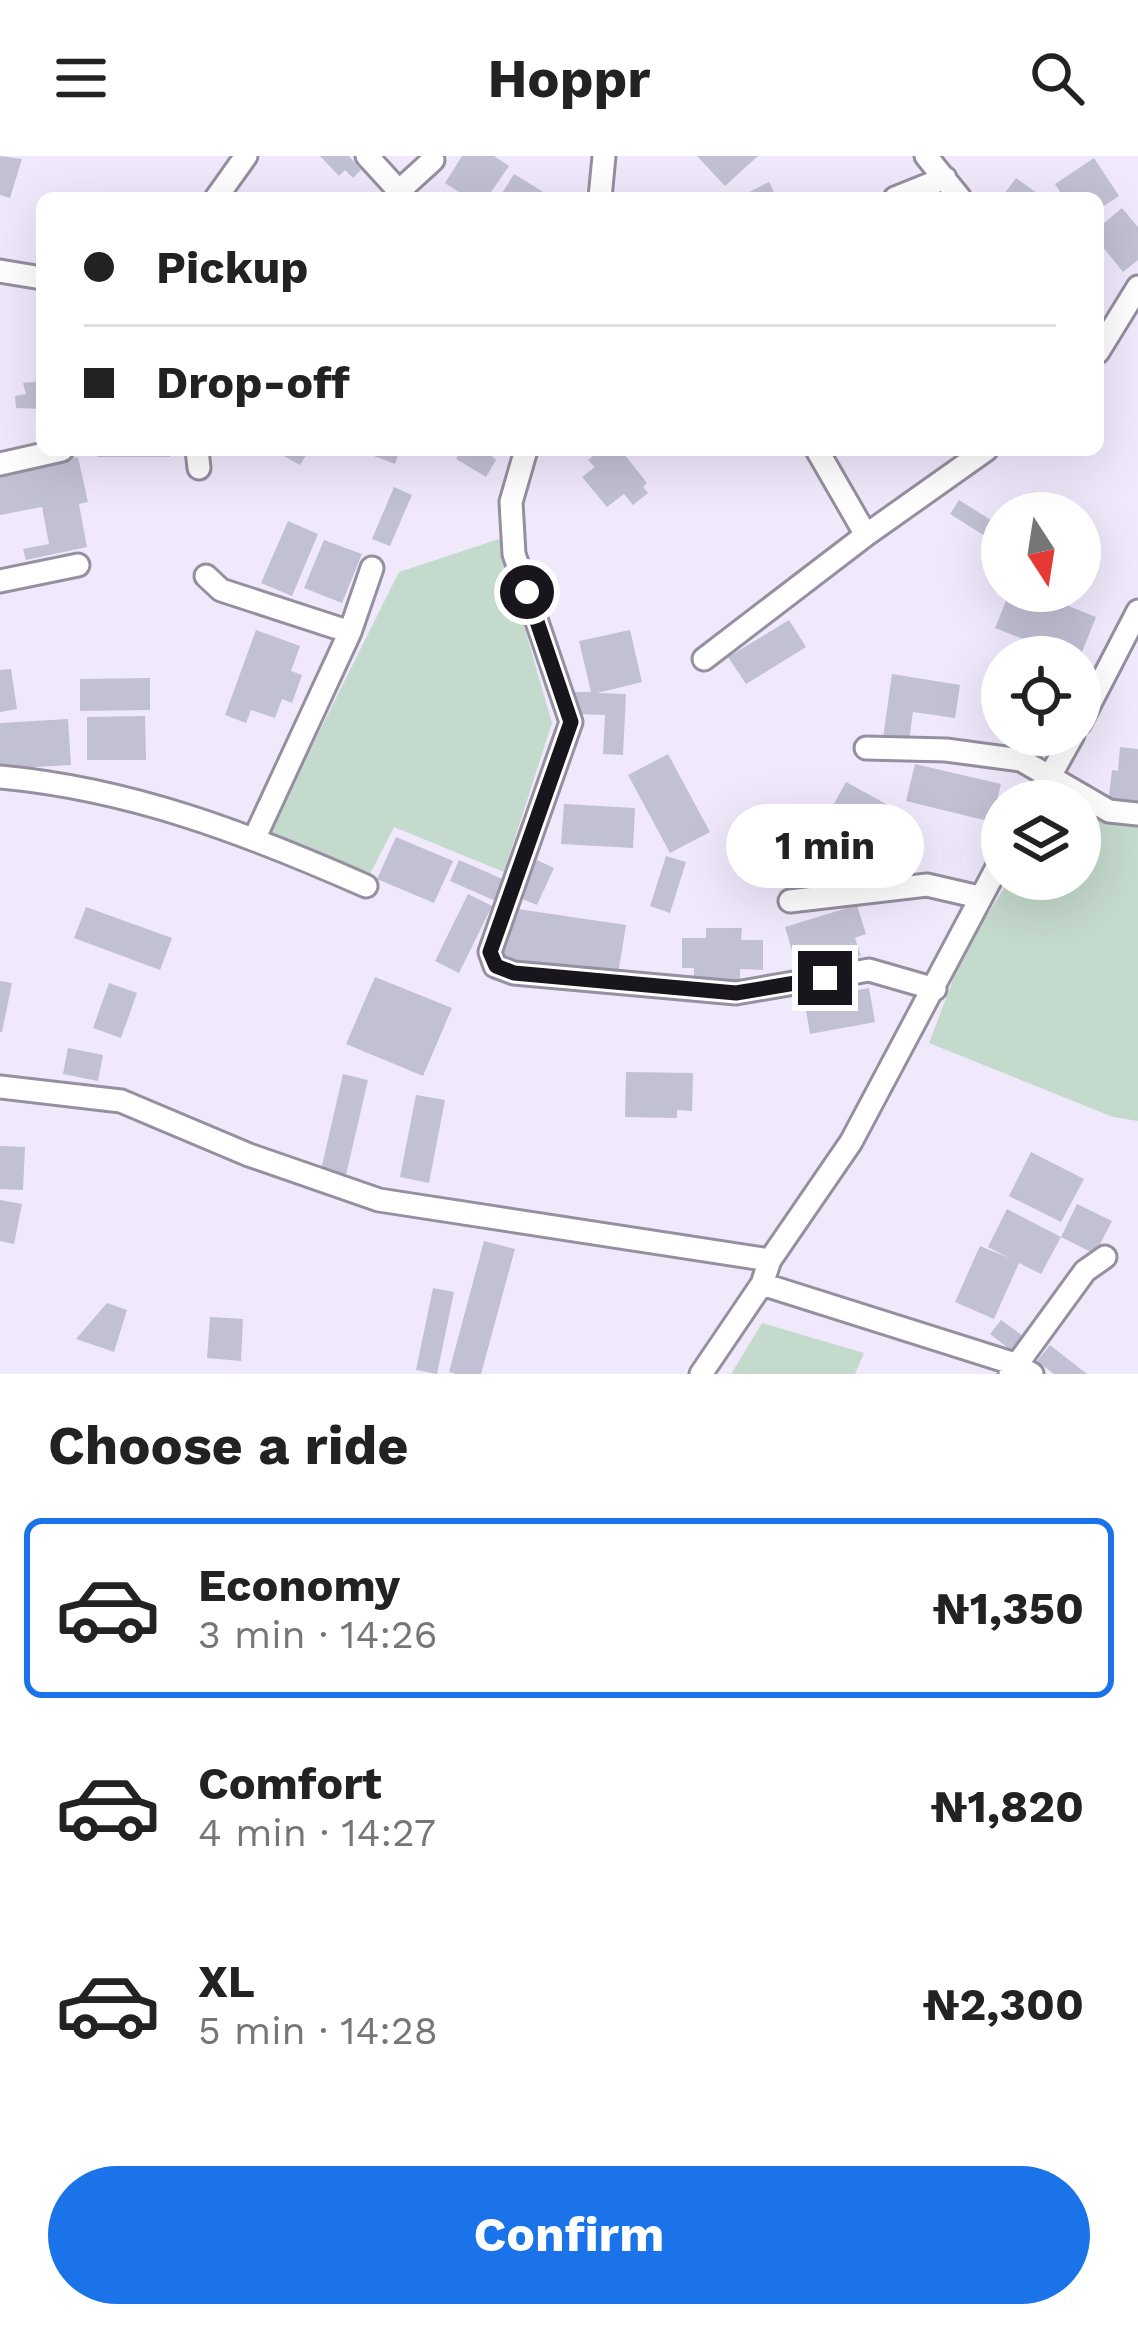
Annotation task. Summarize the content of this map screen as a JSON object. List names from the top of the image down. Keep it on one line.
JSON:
{"north":"bottom","page":{"header":"Hoppr","banner":["Pickup","Drop-off"],"bubble":"1 min","heading":"Choose a ride","list":[{"name":"Economy","note":"3 min · 14:26","value":"₦1,350"},{"name":"Comfort","note":"4 min · 14:27","value":"₦1,820"},{"name":"XL","note":"5 min · 14:28","value":"₦2,300"}],"buttons":"Confirm"}}
